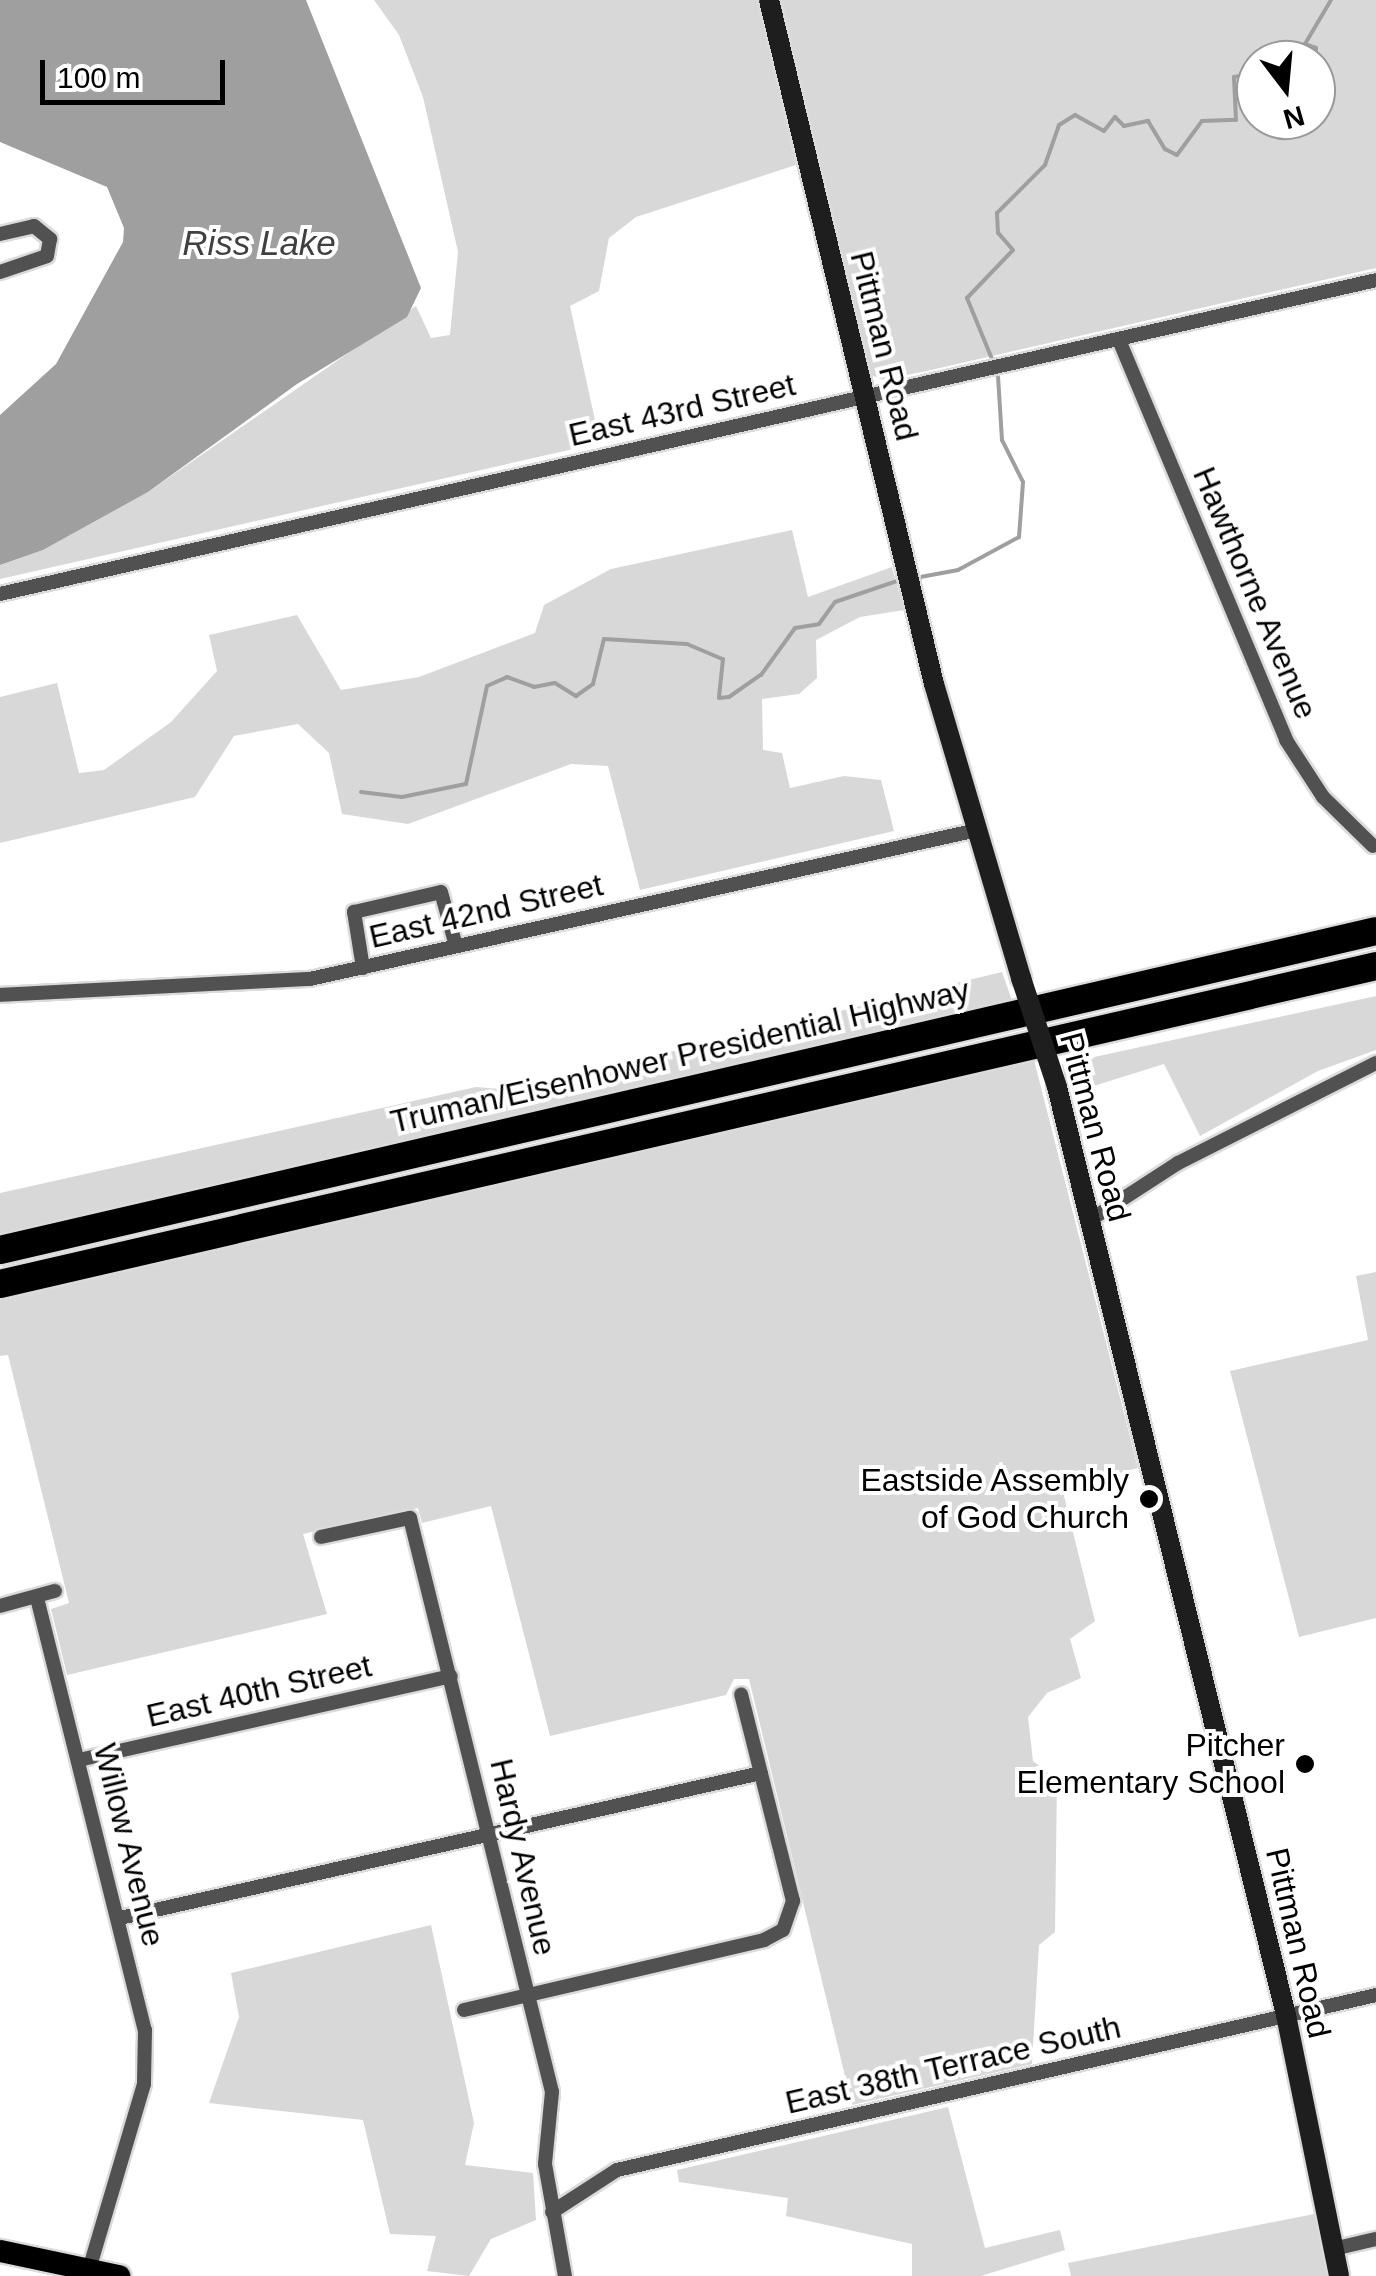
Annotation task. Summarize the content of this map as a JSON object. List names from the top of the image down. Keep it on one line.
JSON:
{"streets":{"highway":["Truman/Eisenhower Presidential Highway"],"street":["Pittman Road","East 43rd Street","Hawthorne Avenue","East 42nd Street","East 40th Street","Willow Avenue","Hardy Avenue","East 38th Terrace South"]},"crossings":[["Pittman Road","East 43rd Street"],["Pittman Road","East 42nd Street"],["Pittman Road","East 38th Terrace South"],["East 43rd Street","Hawthorne Avenue"],["East 40th Street","Willow Avenue"],["East 40th Street","Hardy Avenue"],["Hardy Avenue","East 38th Terrace South"]],"water":["Riss Lake"],"places":["Eastside Assembly of God Church","Pitcher Elementary School"],"scale_bar":"100 m","north":"bottom"}
